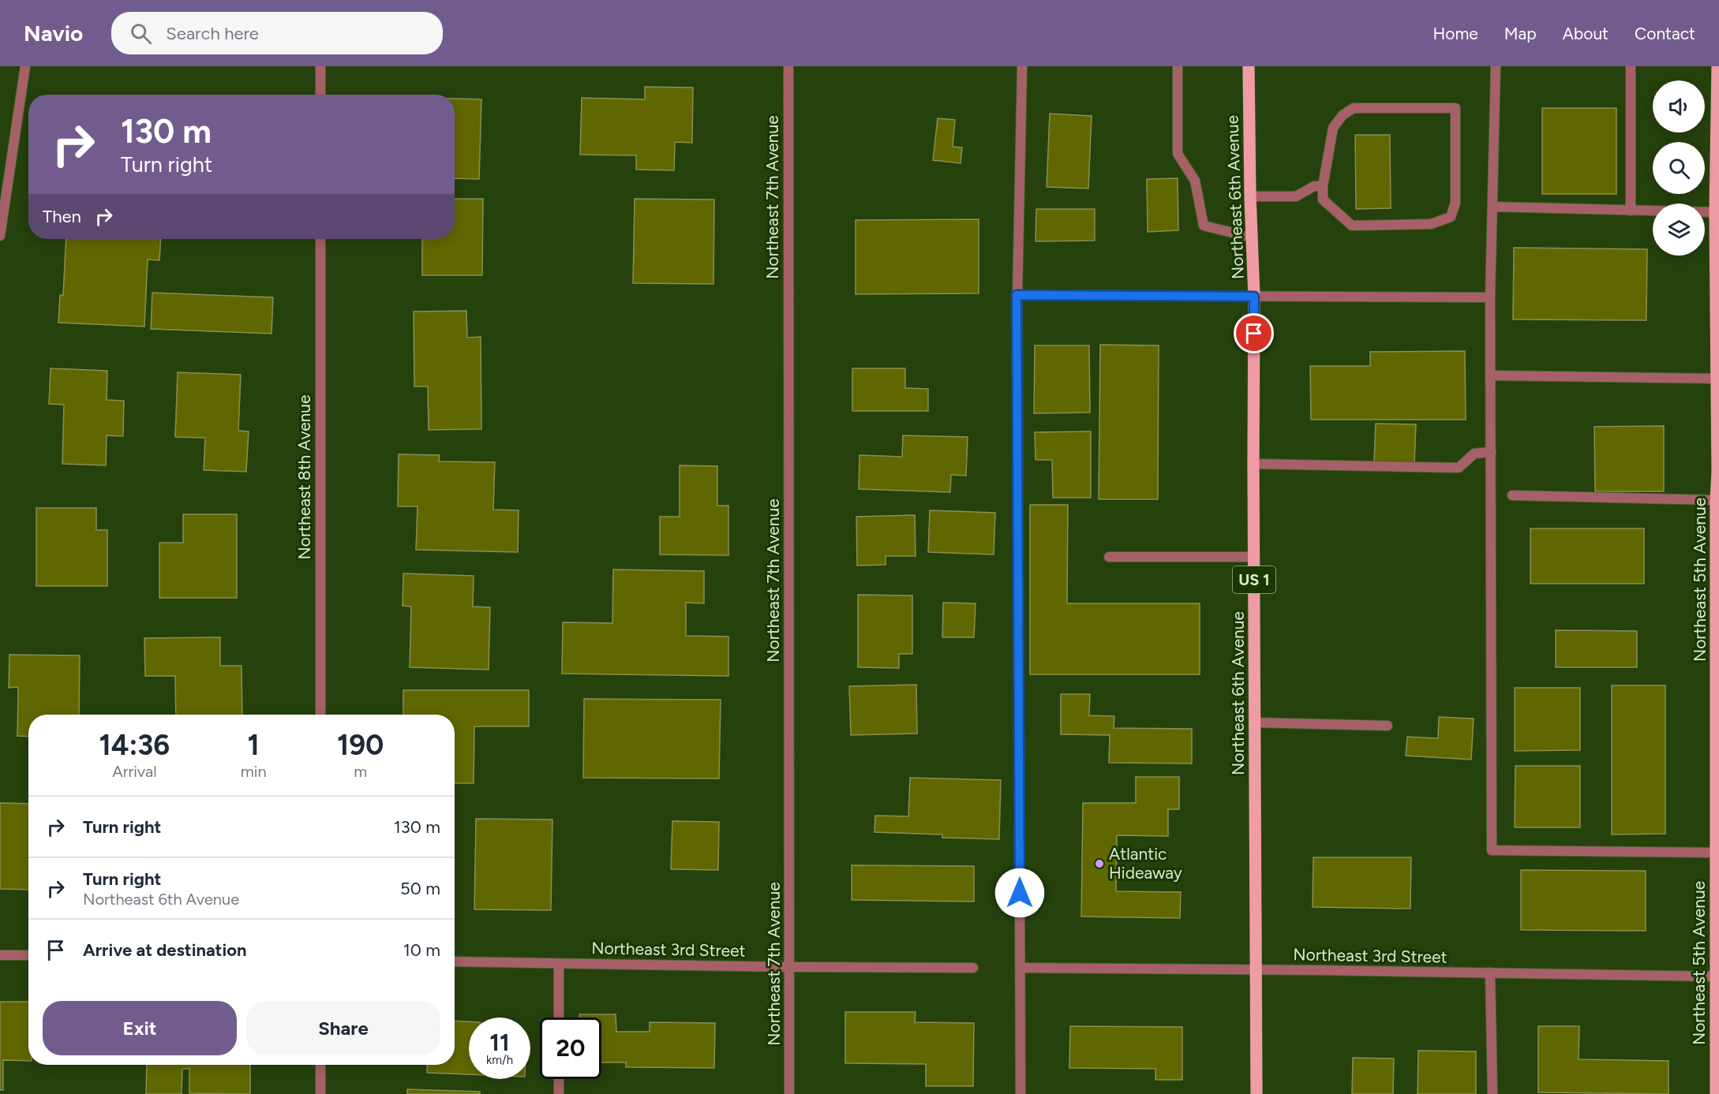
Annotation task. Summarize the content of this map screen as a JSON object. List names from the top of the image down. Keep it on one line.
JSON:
{"streets":{"main road":["Northeast 6th Avenue","US 1","Northeast 5th Avenue"],"street":["Northeast 7th Avenue","Northeast 8th Avenue","Northeast 3rd Street"]},"crossings":[["Northeast 7th Avenue","Northeast 3rd Street"],["Northeast 6th Avenue","Northeast 3rd Street"],["Northeast 5th Avenue","Northeast 3rd Street"]],"places":["Atlantic Hideaway"],"page":{"header":"Navio","search":"Search here","nav":["Home","Map","About","Contact"],"turn":["130 m","Turn right"],"then":"Then","eta":["14:36","Arrival","1","min","190","m"],"list":[{"name":"Turn right","value":"130 m"},{"name":"Turn right","note":"Northeast 6th Avenue","value":"50 m"},{"name":"Arrive at destination","value":"10 m"}],"buttons":["Exit","Share"],"speed":"11 km/h","limit":"20"}}
